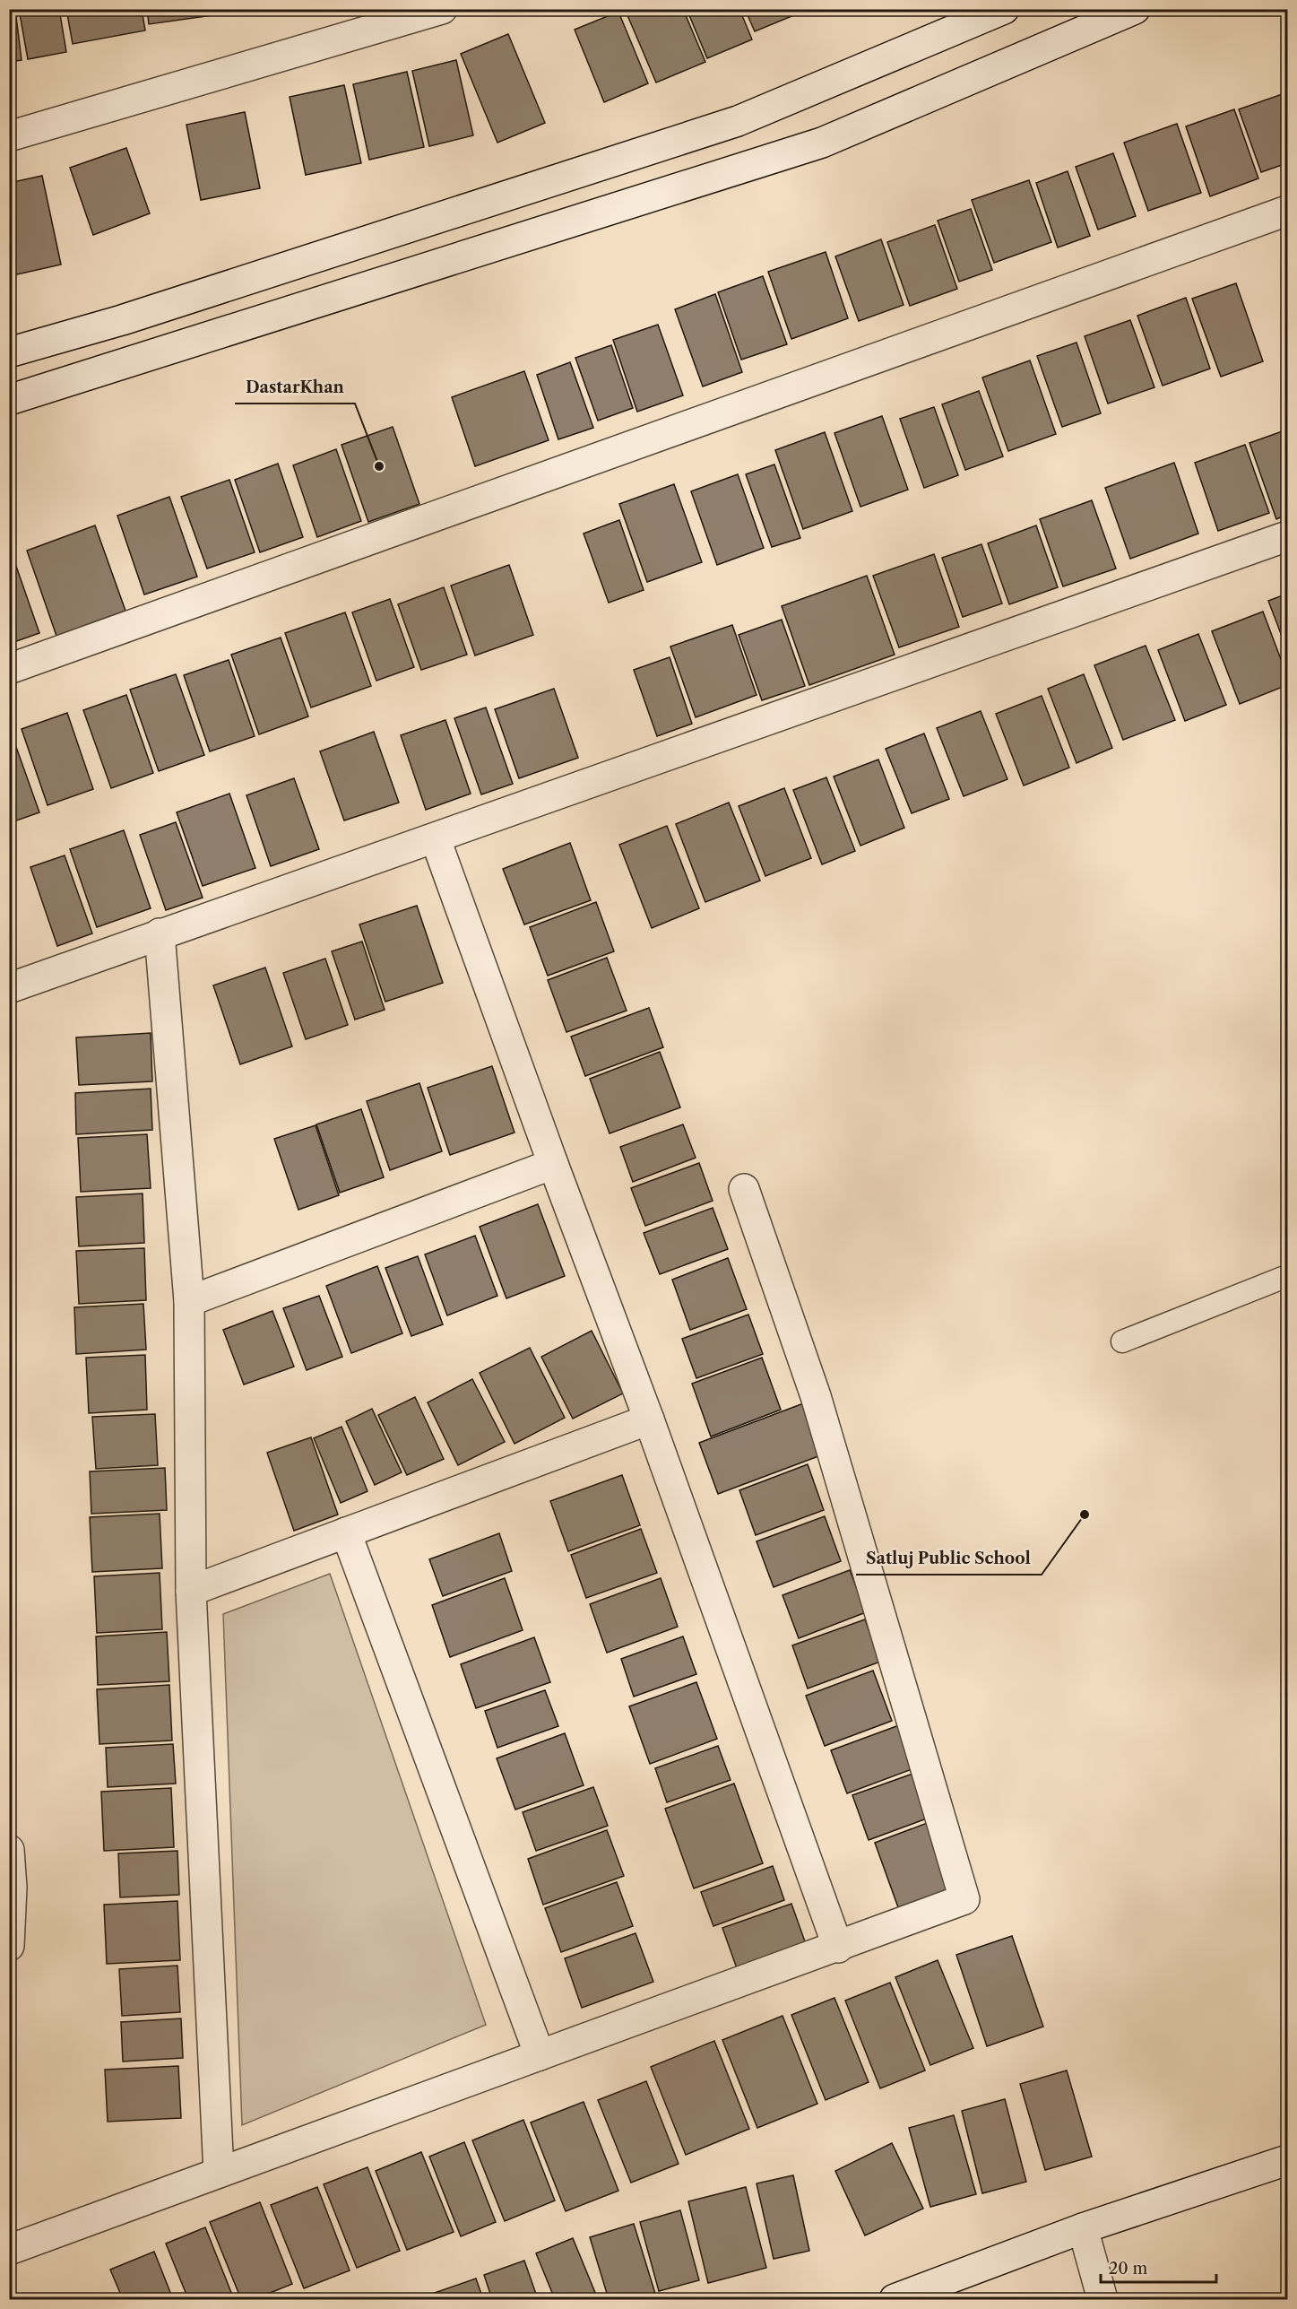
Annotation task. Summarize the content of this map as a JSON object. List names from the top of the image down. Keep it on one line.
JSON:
{"places":["DastarKhan","Satluj Public School"],"scale_bar":"20 m"}
